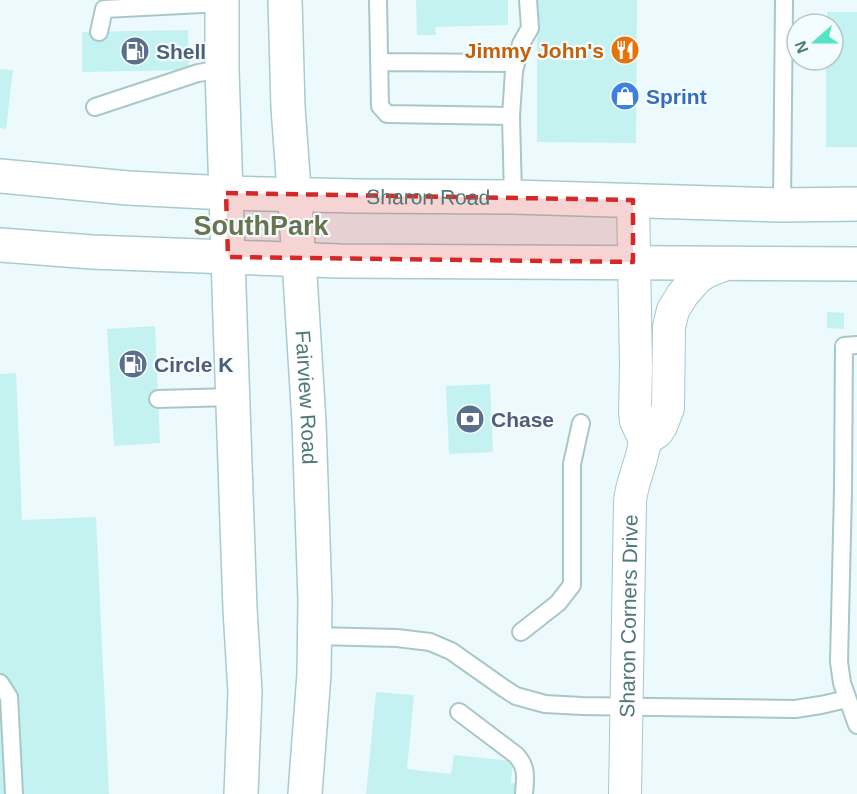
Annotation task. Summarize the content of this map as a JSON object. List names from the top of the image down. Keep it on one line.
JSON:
{"streets":{"main road":["Sharon Road","Fairview Road"],"street":["Sharon Corners Drive"]},"crossings":[["Sharon Road","Fairview Road"]],"districts":["SouthPark"],"places":{"restaurant":["Jimmy John's"],"fuel station":["Shell","Circle K"],"shop":["Sprint"],"bank":["Chase"]},"north":"left"}
